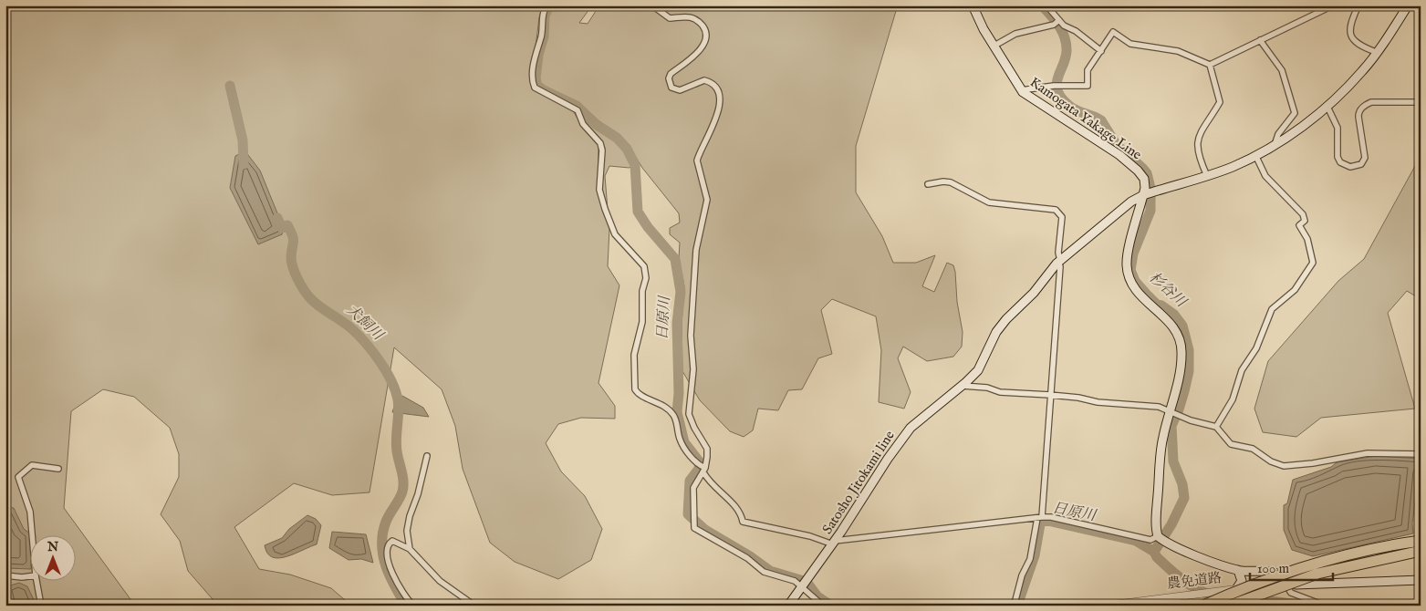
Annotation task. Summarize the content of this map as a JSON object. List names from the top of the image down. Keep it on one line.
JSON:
{"streets":{"main road":["Kamogata Yakage Line","Satosho Jitokami line"],"street":["農免道路"]},"crossings":[["Kamogata Yakage Line","Satosho Jitokami line"]],"water":["杉谷川","日原川","犬飼川"],"scale_bar":"100 m","north":"top"}
